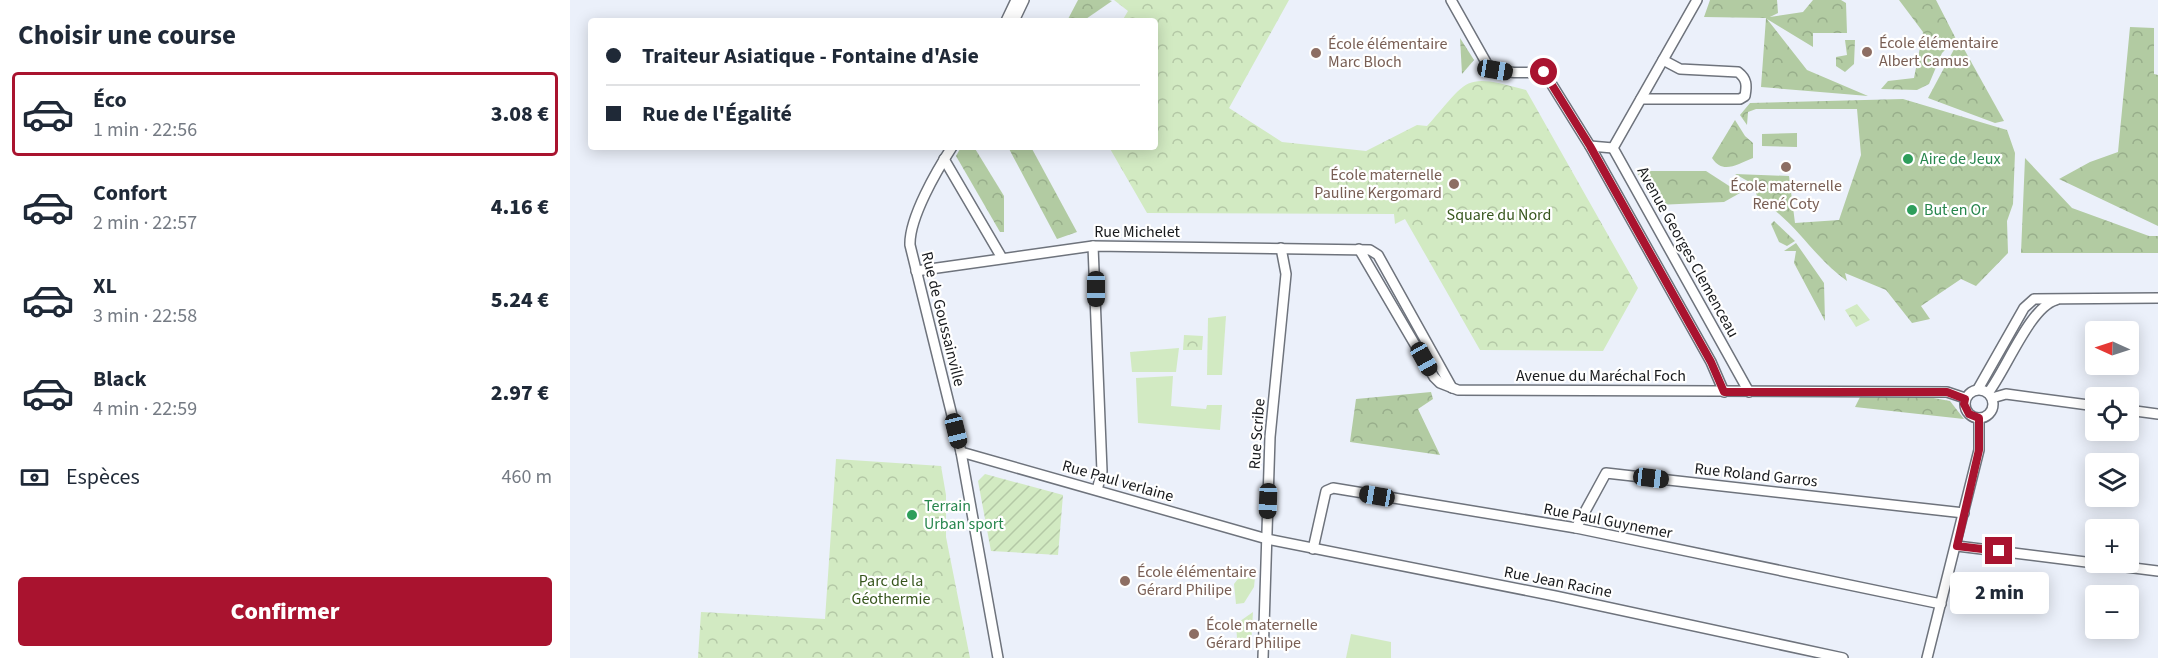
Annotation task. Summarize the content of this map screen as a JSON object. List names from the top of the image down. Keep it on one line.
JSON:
{"streets":{"street":["Rue Michelet","Avenue Georges Clemenceau","Rue de Goussainville","Avenue du Maréchal Foch","Rue Scribe","Rue Roland Garros","Rue Paul verlaine","Rue Paul Guynemer","Rue Jean Racine"]},"crossings":[["Rue Michelet","Rue de Goussainville"],["Rue Michelet","Avenue du Maréchal Foch"],["Rue Michelet","Rue Scribe"],["Avenue Georges Clemenceau","Avenue du Maréchal Foch"],["Rue de Goussainville","Rue Paul verlaine"],["Rue Scribe","Rue Paul verlaine"],["Rue Scribe","Rue Jean Racine"],["Rue Roland Garros","Rue Paul Guynemer"],["Rue Paul verlaine","Rue Jean Racine"],["Rue Paul Guynemer","Rue Jean Racine"]],"parks":["Square du Nord","Parc de la Géothermie"],"places":["École élémentaire Albert Camus","École élémentaire Marc Bloch","Aire de Jeux","École maternelle René Coty","École maternelle Pauline Kergomard","But en Or","Terrain Urban sport","École élémentaire Gérard Philipe","École maternelle Gérard Philipe"],"north":"left","page":{"heading":"Choisir une course","banner":["Traiteur Asiatique - Fontaine d'Asie","Rue de l'Égalité"],"list":[{"name":"Éco","note":"1 min · 22:56","value":"3.08 €"},{"name":"Confort","note":"2 min · 22:57","value":"4.16 €"},{"name":"XL","note":"3 min · 22:58","value":"5.24 €"},{"name":"Black","note":"4 min · 22:59","value":"2.97 €"}],"map_buttons":["+","−"],"pay":["Espèces","460 m"],"buttons":"Confirmer","bubble":"2 min"}}
